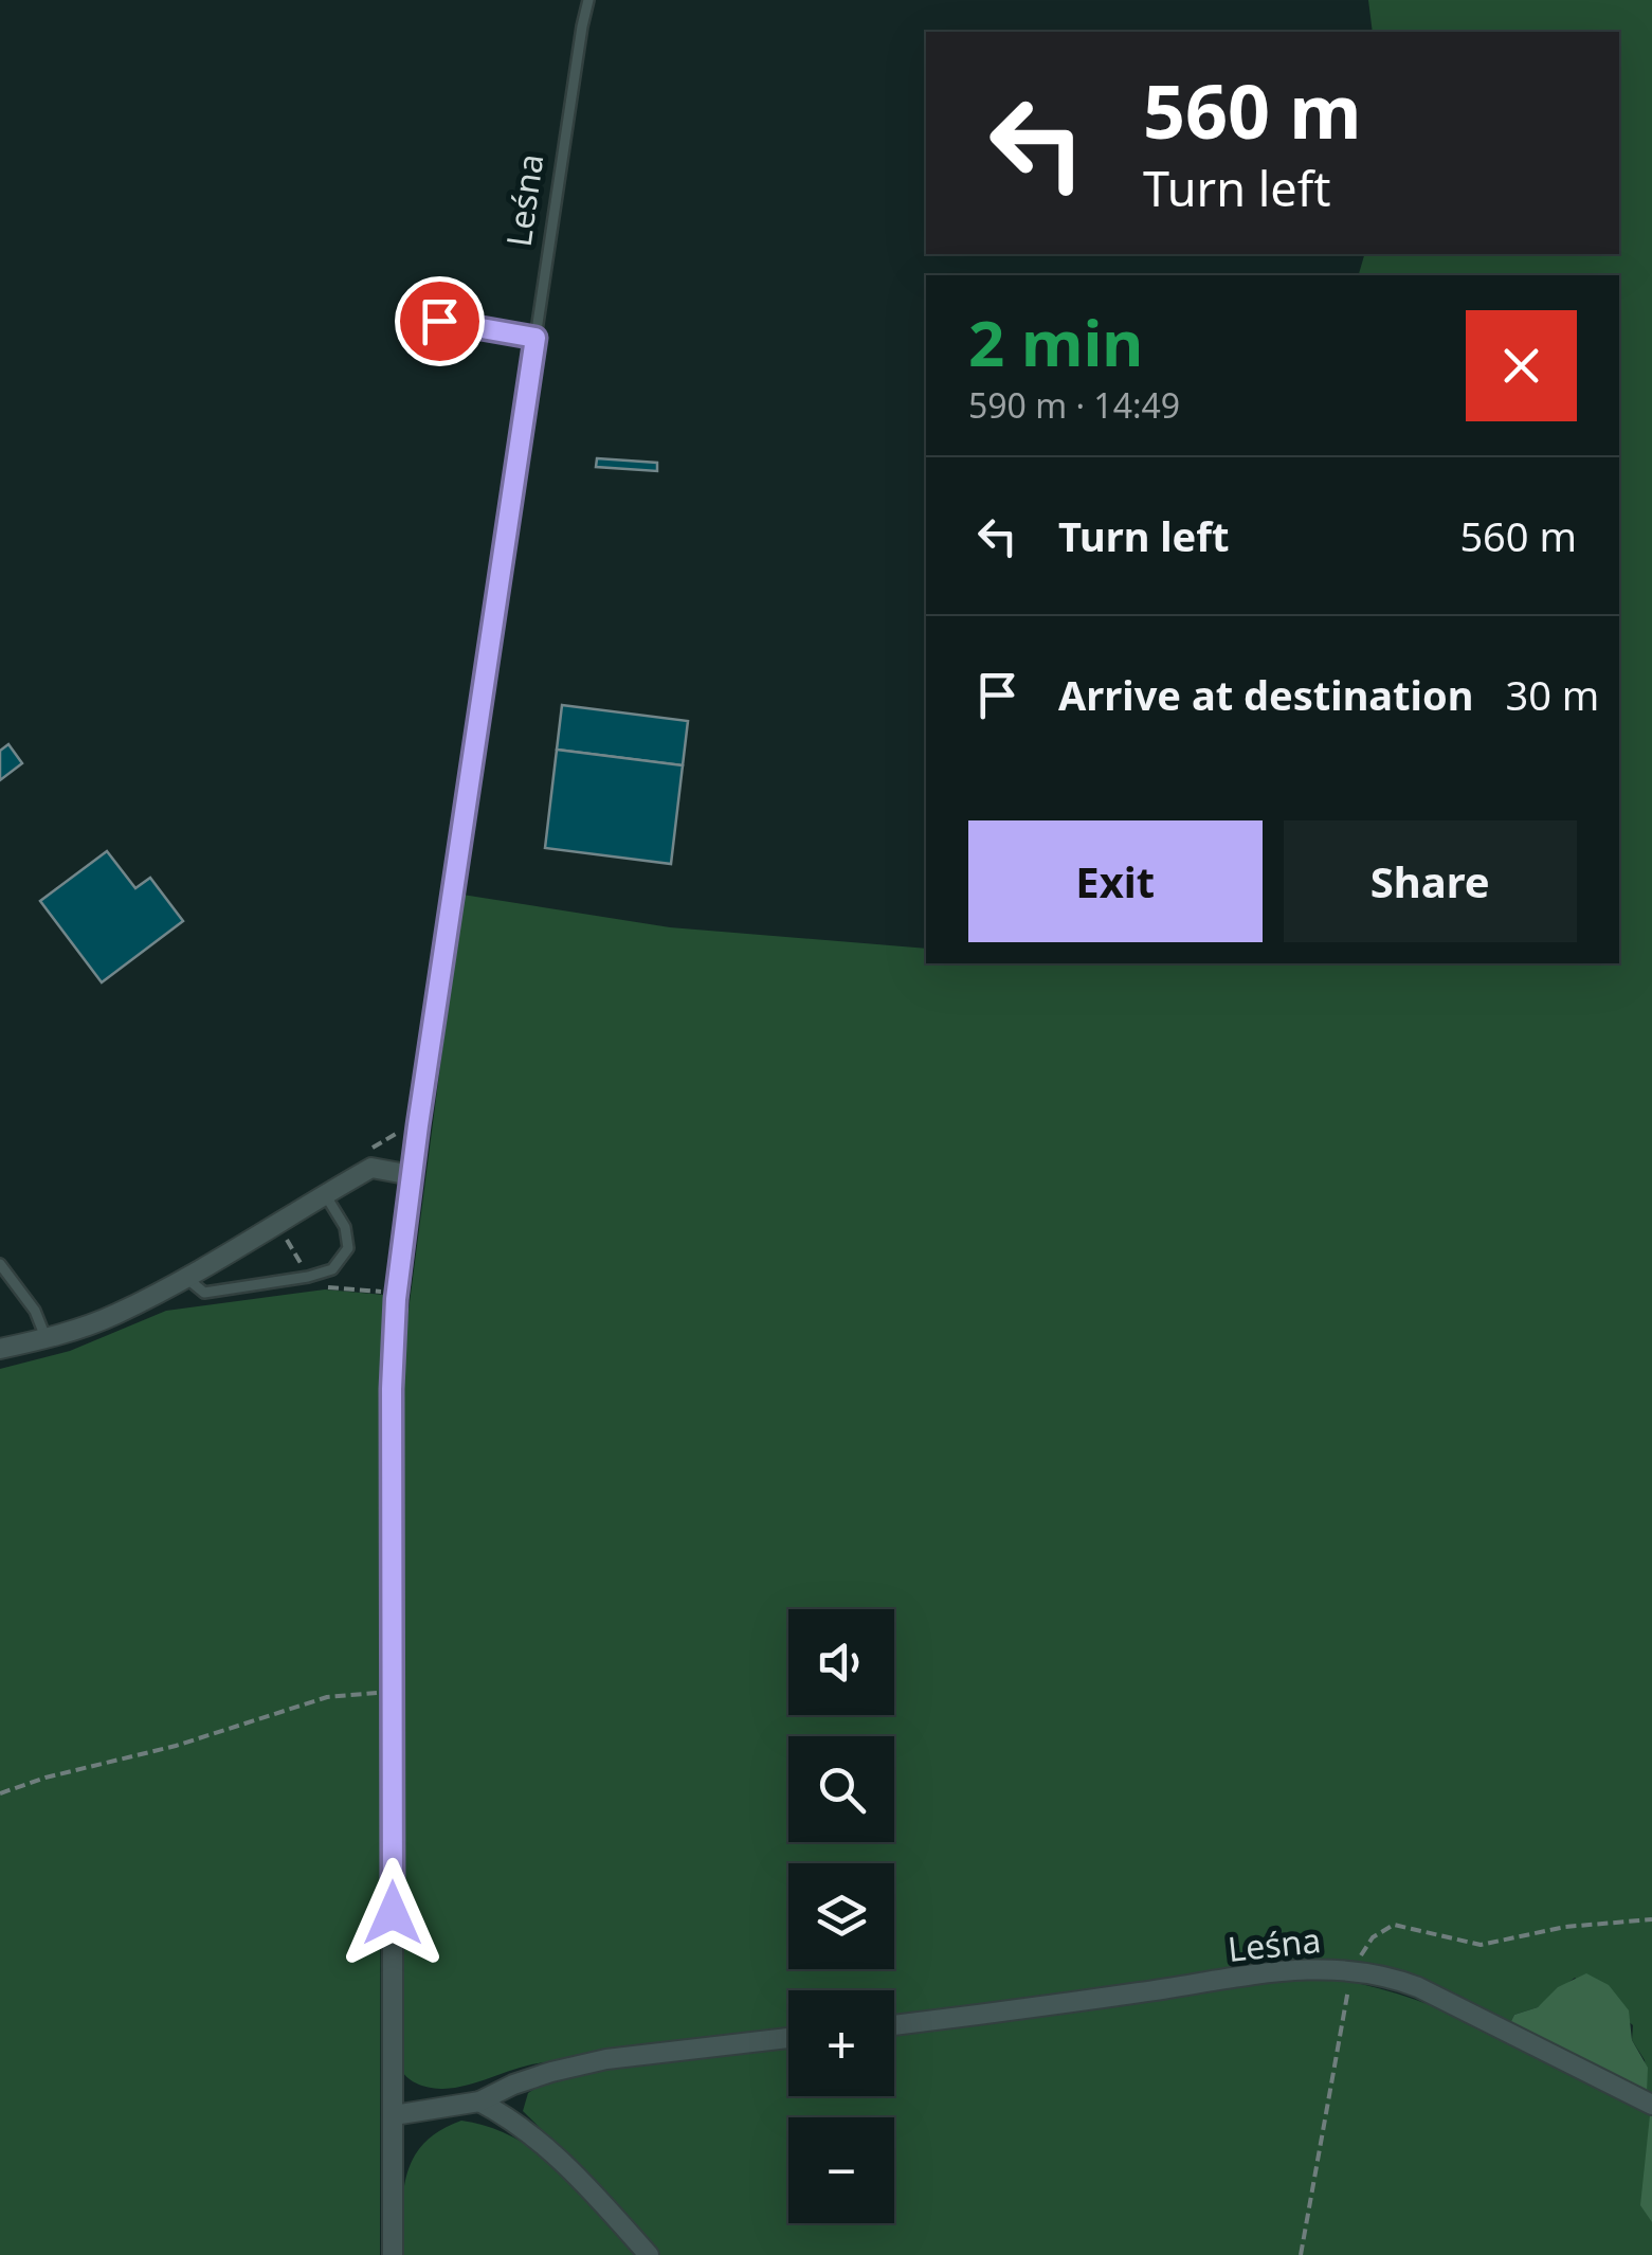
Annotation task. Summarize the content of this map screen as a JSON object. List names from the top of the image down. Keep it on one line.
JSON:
{"streets":{"street":["Leśna"]},"page":{"turn":["560 m","Turn left"],"heading":["2 min","590 m · 14:49"],"list":[{"name":"Turn left","value":"560 m"},{"name":"Arrive at destination","value":"30 m"}],"buttons":["Exit","Share"],"map_buttons":["+","−"]}}
